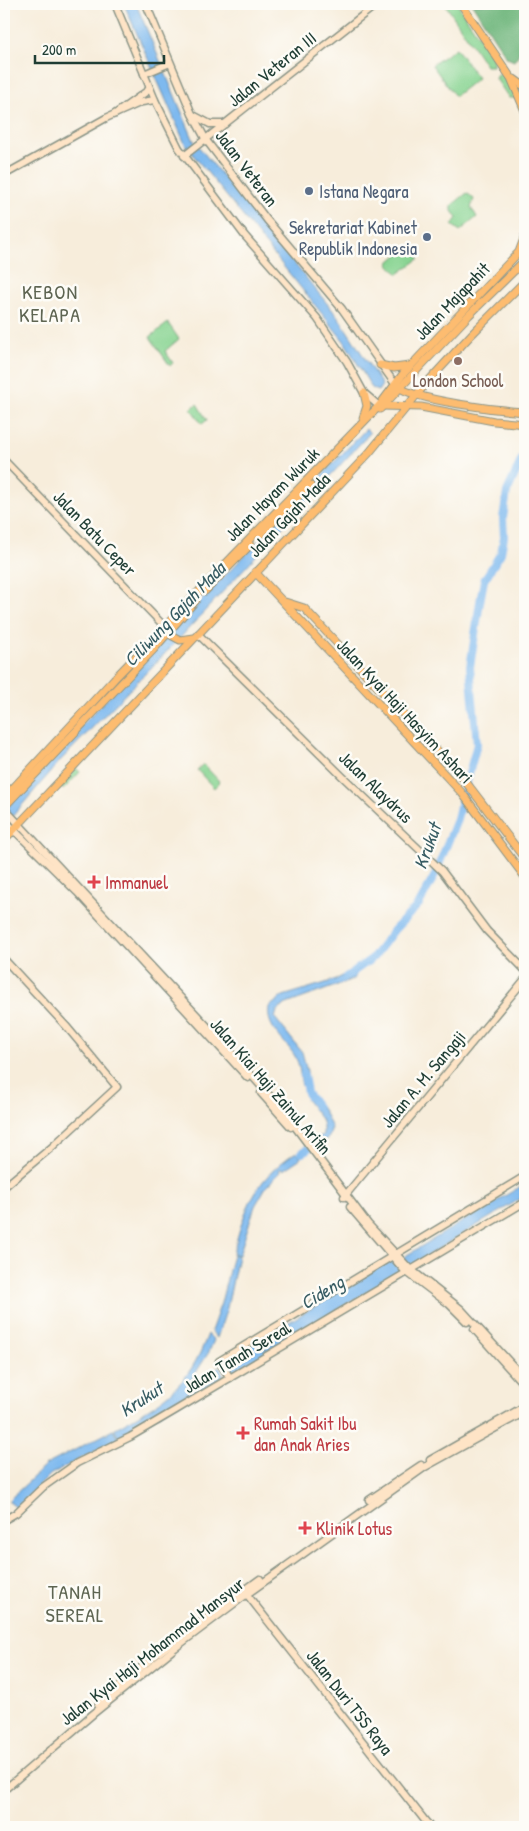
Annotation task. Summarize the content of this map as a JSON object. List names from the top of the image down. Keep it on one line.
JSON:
{"streets":{"main road":["Jalan Veteran","Jalan Majapahit","Jalan Hayam Wuruk","Jalan Gajah Mada","Jalan Kyai Haji Hasyim Ashari"],"street":["Jalan Veteran III","Jalan Batu Ceper","Jalan Alaydrus","Jalan A. M. Sangaji","Jalan Kiai Haji Zainul Arifin","Jalan Tanah Sereal","Jalan Kyai Haji Mohammad Mansyur","Jalan Duri TSS Raya"]},"crossings":[["Jalan Veteran III","Jalan Veteran"],["Jalan Veteran","Jalan Majapahit"],["Jalan Veteran","Jalan Hayam Wuruk"],["Jalan Veteran","Jalan Gajah Mada"],["Jalan Majapahit","Jalan Hayam Wuruk"],["Jalan Hayam Wuruk","Jalan Batu Ceper"],["Jalan Gajah Mada","Jalan Kyai Haji Hasyim Ashari"],["Jalan Gajah Mada","Jalan Alaydrus"],["Jalan Gajah Mada","Jalan Kiai Haji Zainul Arifin"],["Jalan A. M. Sangaji","Jalan Kiai Haji Zainul Arifin"],["Jalan Kyai Haji Mohammad Mansyur","Jalan Duri TSS Raya"]],"districts":["KEBON KELAPA","TANAH SEREAL"],"water":["Ciliwung Gajah Mada","Krukut","Cideng"],"places":{"other":["Istana Negara","Sekretariat Kabinet Republik Indonesia","London School"],"health":["Immanuel","Rumah Sakit Ibu dan Anak Aries","Klinik Lotus"]},"scale_bar":"200 m"}
